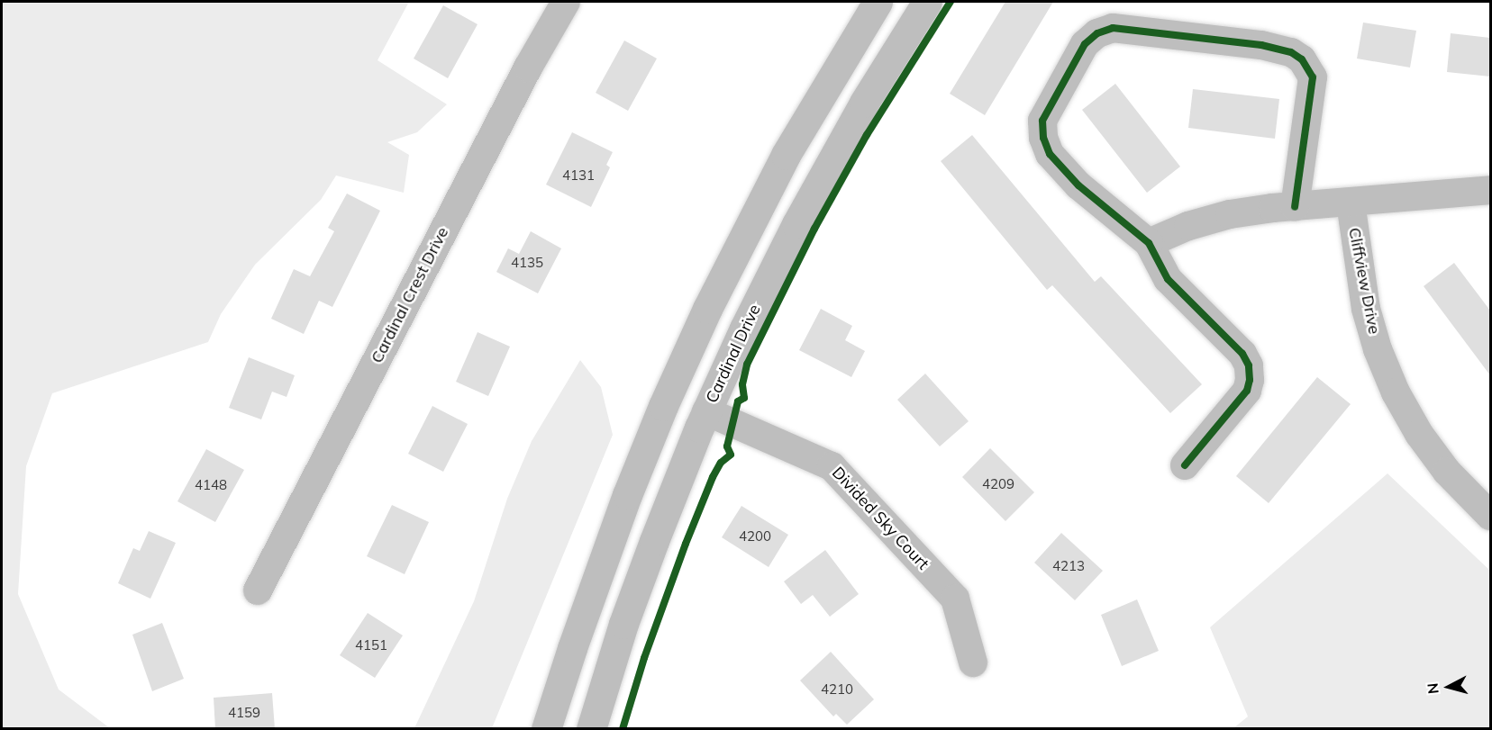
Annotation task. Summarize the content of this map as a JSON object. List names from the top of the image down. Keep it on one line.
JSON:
{"streets":{"main road":["Cardinal Drive"],"street":["Cliffview Drive","Cardinal Crest Drive","Divided Sky Court"]},"crossings":[["Cardinal Drive","Divided Sky Court"]],"house_numbers":["4131","4135","4209","4148","4200","4213","4151","4210","4159"],"north":"left"}
